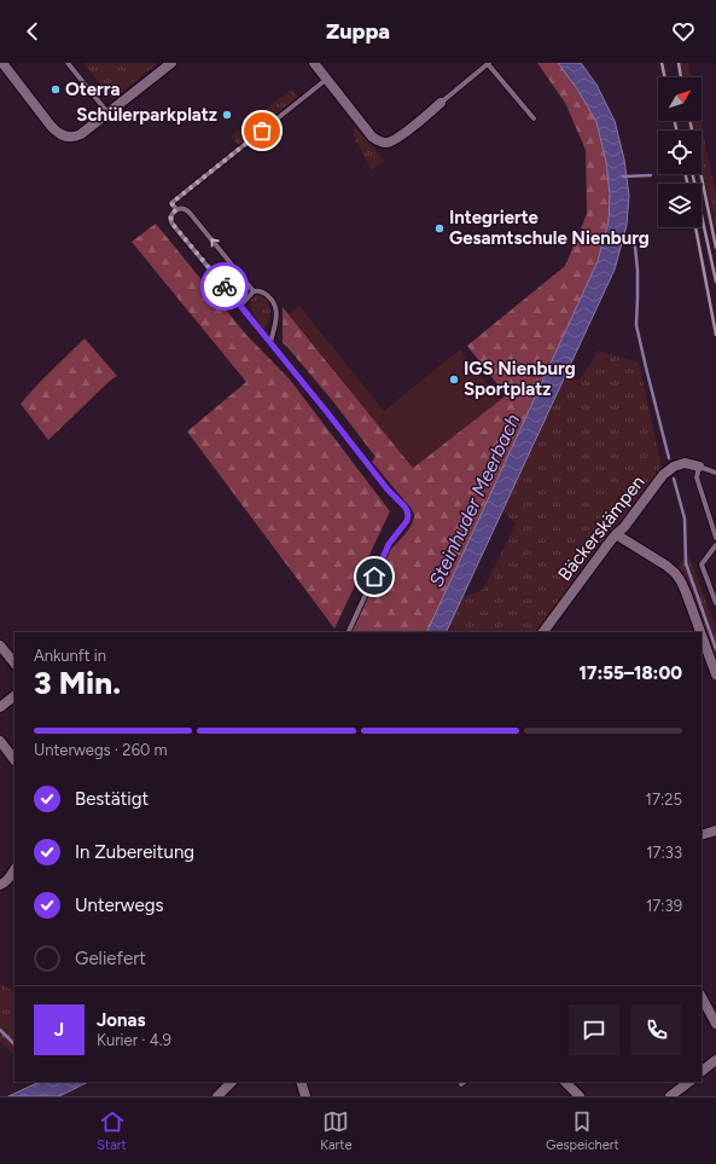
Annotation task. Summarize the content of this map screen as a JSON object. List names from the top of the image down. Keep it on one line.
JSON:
{"streets":{"street":["Bäckerskämpen"]},"water":["Steinhuder Meerbach"],"places":["Oterra","Schülerparkplatz","Integrierte Gesamtschule Nienburg","IGS Nienburg Sportplatz"],"north":"top right","page":{"header":"Zuppa","heading":["3 Min.","Ankunft in","17:55–18:00"],"panel":["Jonas","Kurier · 4.9"],"bar":"Unterwegs · 260 m","list":[["Bestätigt","17:25"],["In Zubereitung","17:33"],["Unterwegs","17:39"],"Geliefert"],"round":"J","tabs":["Start","Karte","Gespeichert"]}}
